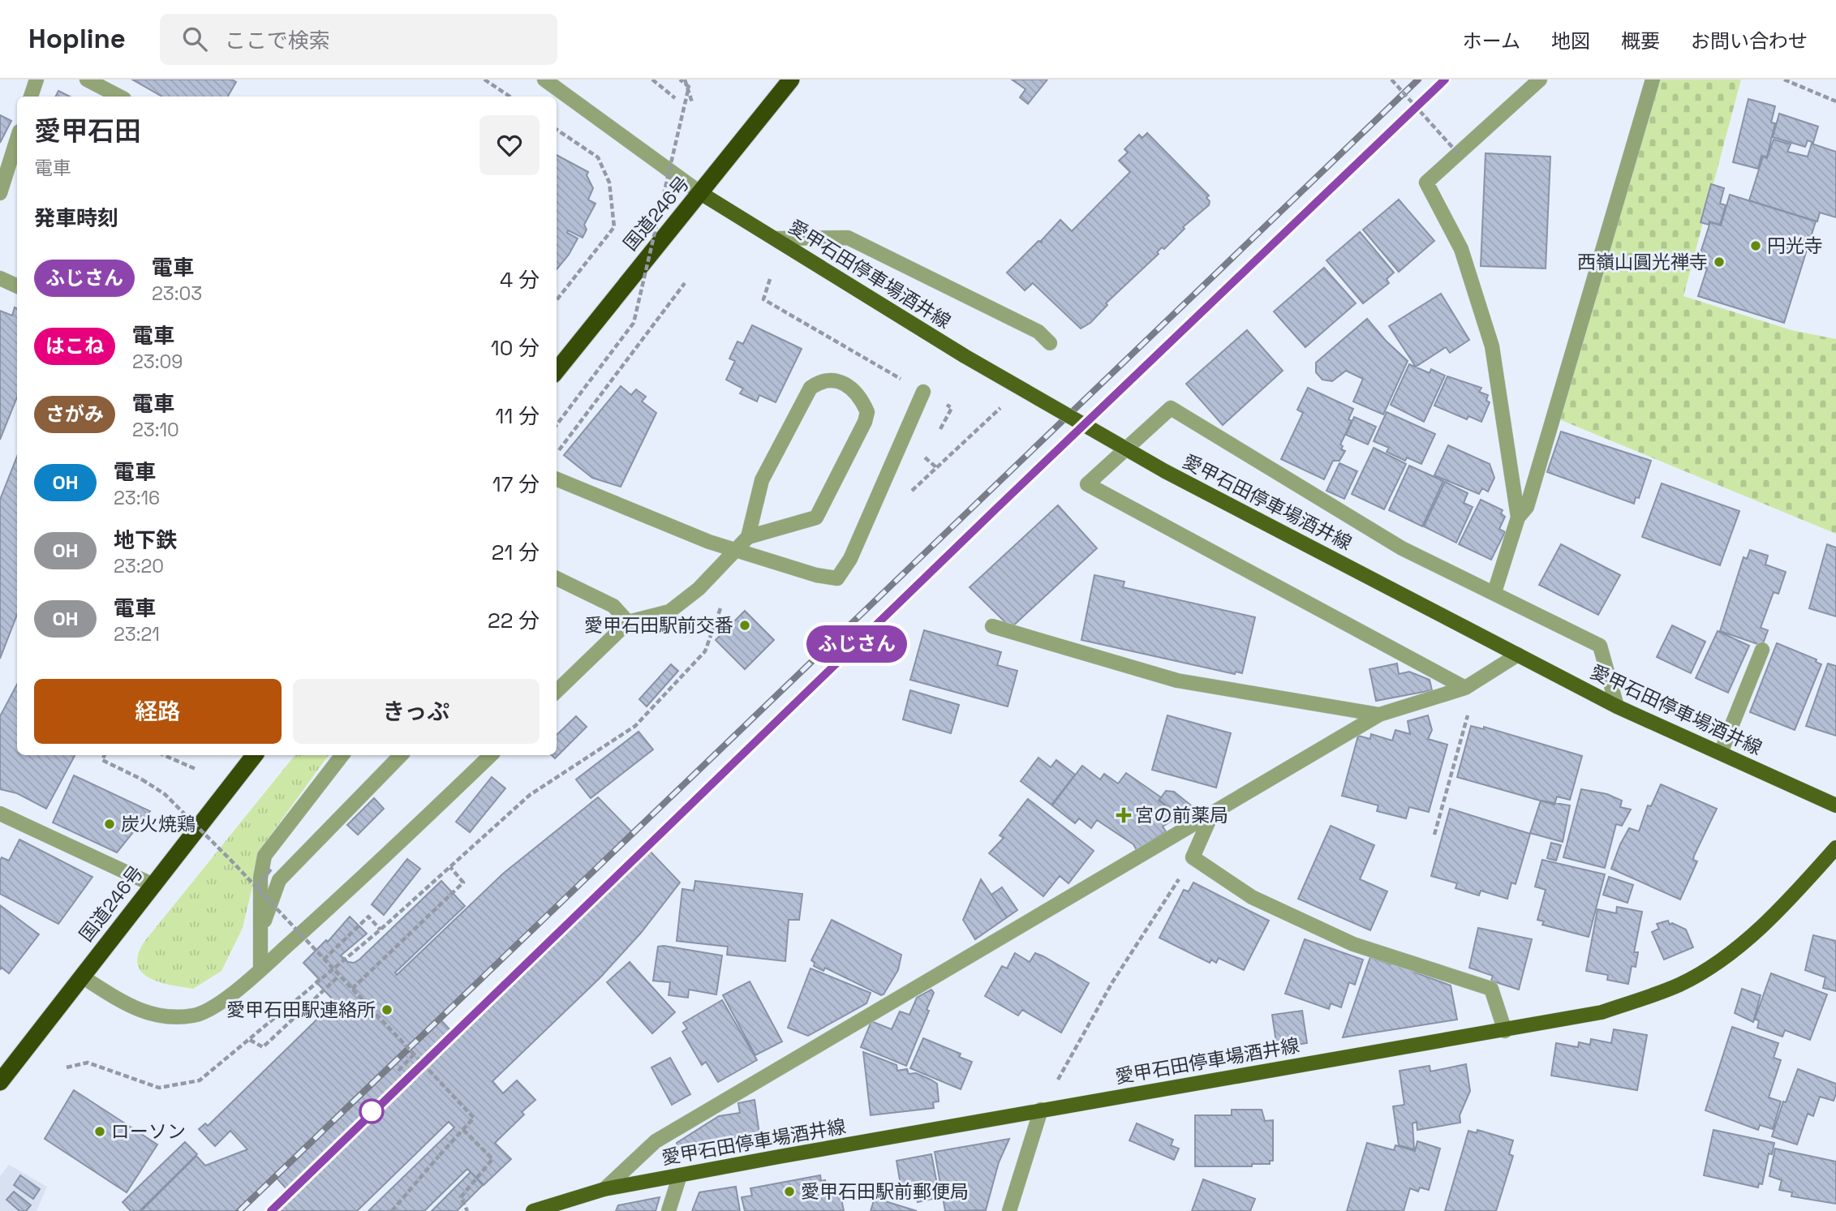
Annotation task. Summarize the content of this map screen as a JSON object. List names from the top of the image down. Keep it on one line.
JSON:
{"streets":{"highway":["国道246号"],"main road":["愛甲石田停車場酒井線"]},"crossings":[["国道246号","愛甲石田停車場酒井線"]],"places":{"other":["円光寺","西嶺山圓光禅寺","愛甲石田駅前交番","炭火焼鶏","愛甲石田駅連絡所","ローソン","愛甲石田駅前郵便局"],"health":["宮の前薬局"]},"page":{"header":"Hopline","search":"ここで検索","nav":["ホーム","地図","概要","お問い合わせ"],"on_map":"ふじさん","heading":[["愛甲石田","電車"],"発車時刻"],"list":[{"mark":"ふじさん","name":"電車","note":"23:03","value":"4 分"},{"mark":"はこね","name":"電車","note":"23:09","value":"10 分"},{"mark":"さがみ","name":"電車","note":"23:10","value":"11 分"},{"mark":"OH","name":"電車","note":"23:16","value":"17 分"},{"mark":"OH","name":"地下鉄","note":"23:20","value":"21 分"},{"mark":"OH","name":"電車","note":"23:21","value":"22 分"}],"buttons":["経路","きっぷ"]}}
